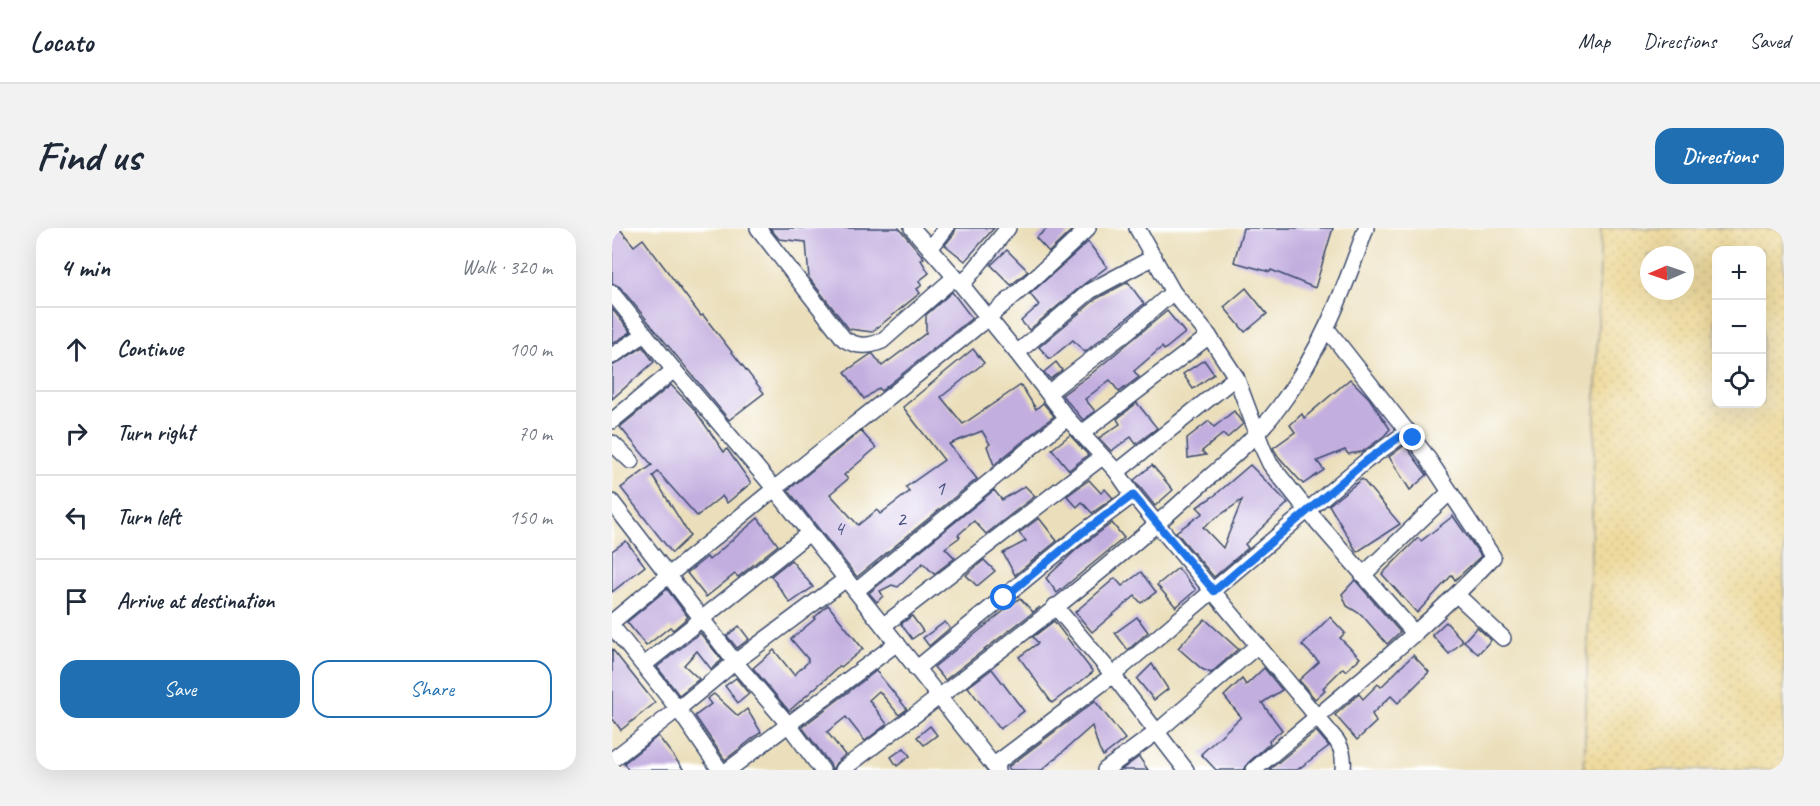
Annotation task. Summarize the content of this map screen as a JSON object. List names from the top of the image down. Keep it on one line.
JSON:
{"house_numbers":["1","2","4"],"north":"left","page":{"header":"Locato","nav":["Map","Directions","Saved"],"buttons":["Directions",["Save","Share"]],"title":"Find us","heading":["4 min","Walk · 320 m"],"map_buttons":["+","−"],"list":[["Continue","100 m"],["Turn right","70 m"],["Turn left","150 m"],"Arrive at destination"]}}
